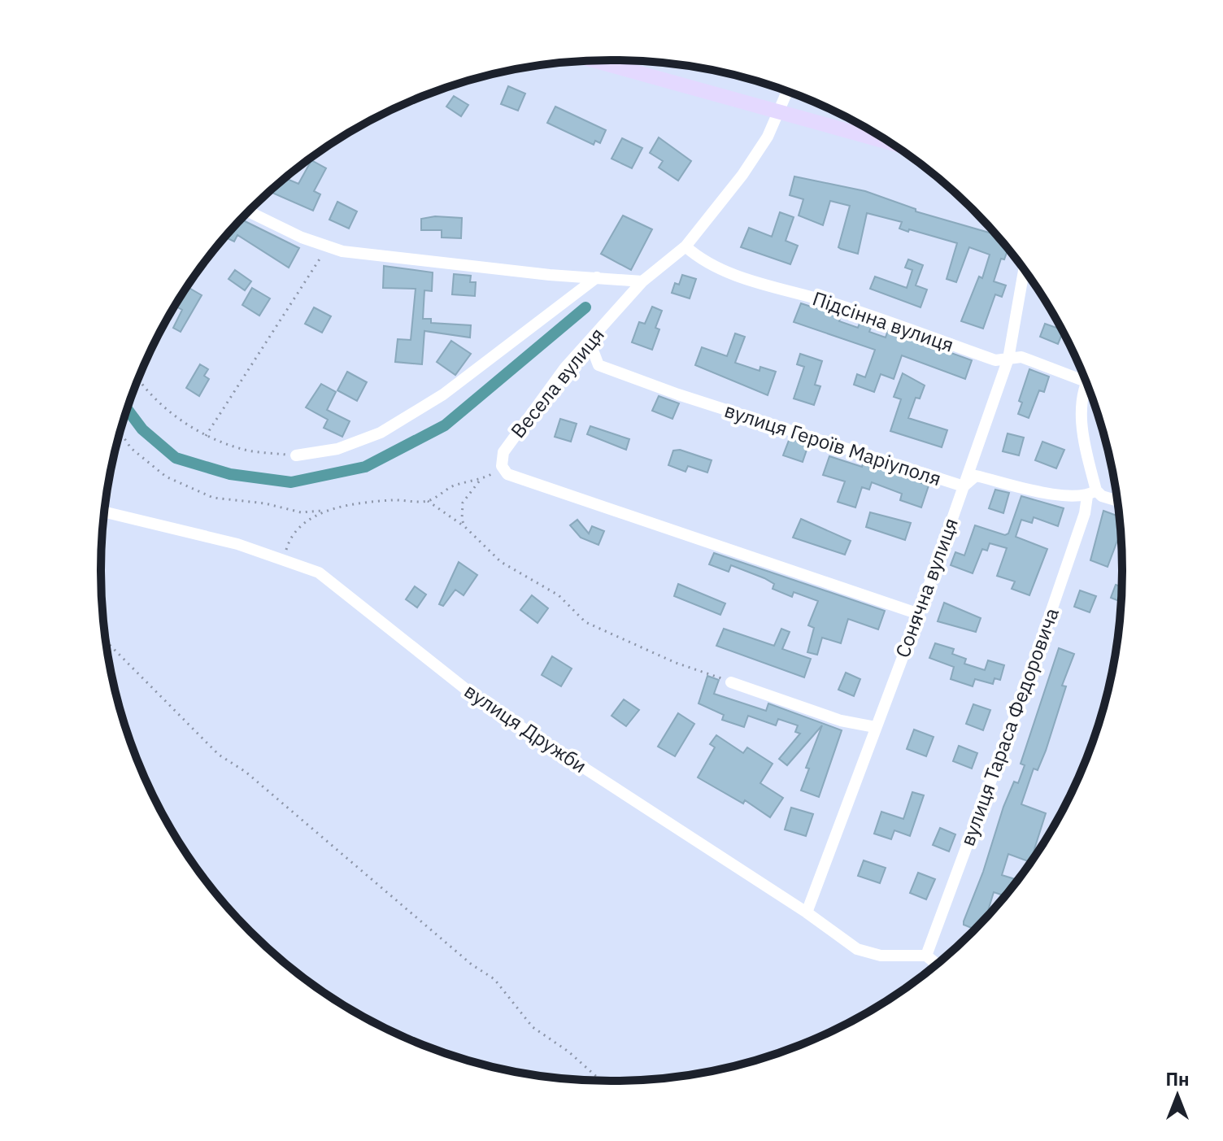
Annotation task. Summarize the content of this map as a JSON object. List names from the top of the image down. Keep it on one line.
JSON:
{"streets":{"street":["Підсінна вулиця","Весела вулиця","вулиця Героїв Маріуполя","Сонячна вулиця","вулиця Тараса Федоровича","вулиця Дружби"]},"crossings":[["Підсінна вулиця","Весела вулиця"],["Підсінна вулиця","Сонячна вулиця"],["Весела вулиця","вулиця Героїв Маріуполя"],["вулиця Героїв Маріуполя","Сонячна вулиця"],["вулиця Героїв Маріуполя","вулиця Тараса Федоровича"],["Сонячна вулиця","вулиця Дружби"],["вулиця Тараса Федоровича","вулиця Дружби"]],"north":"top"}
